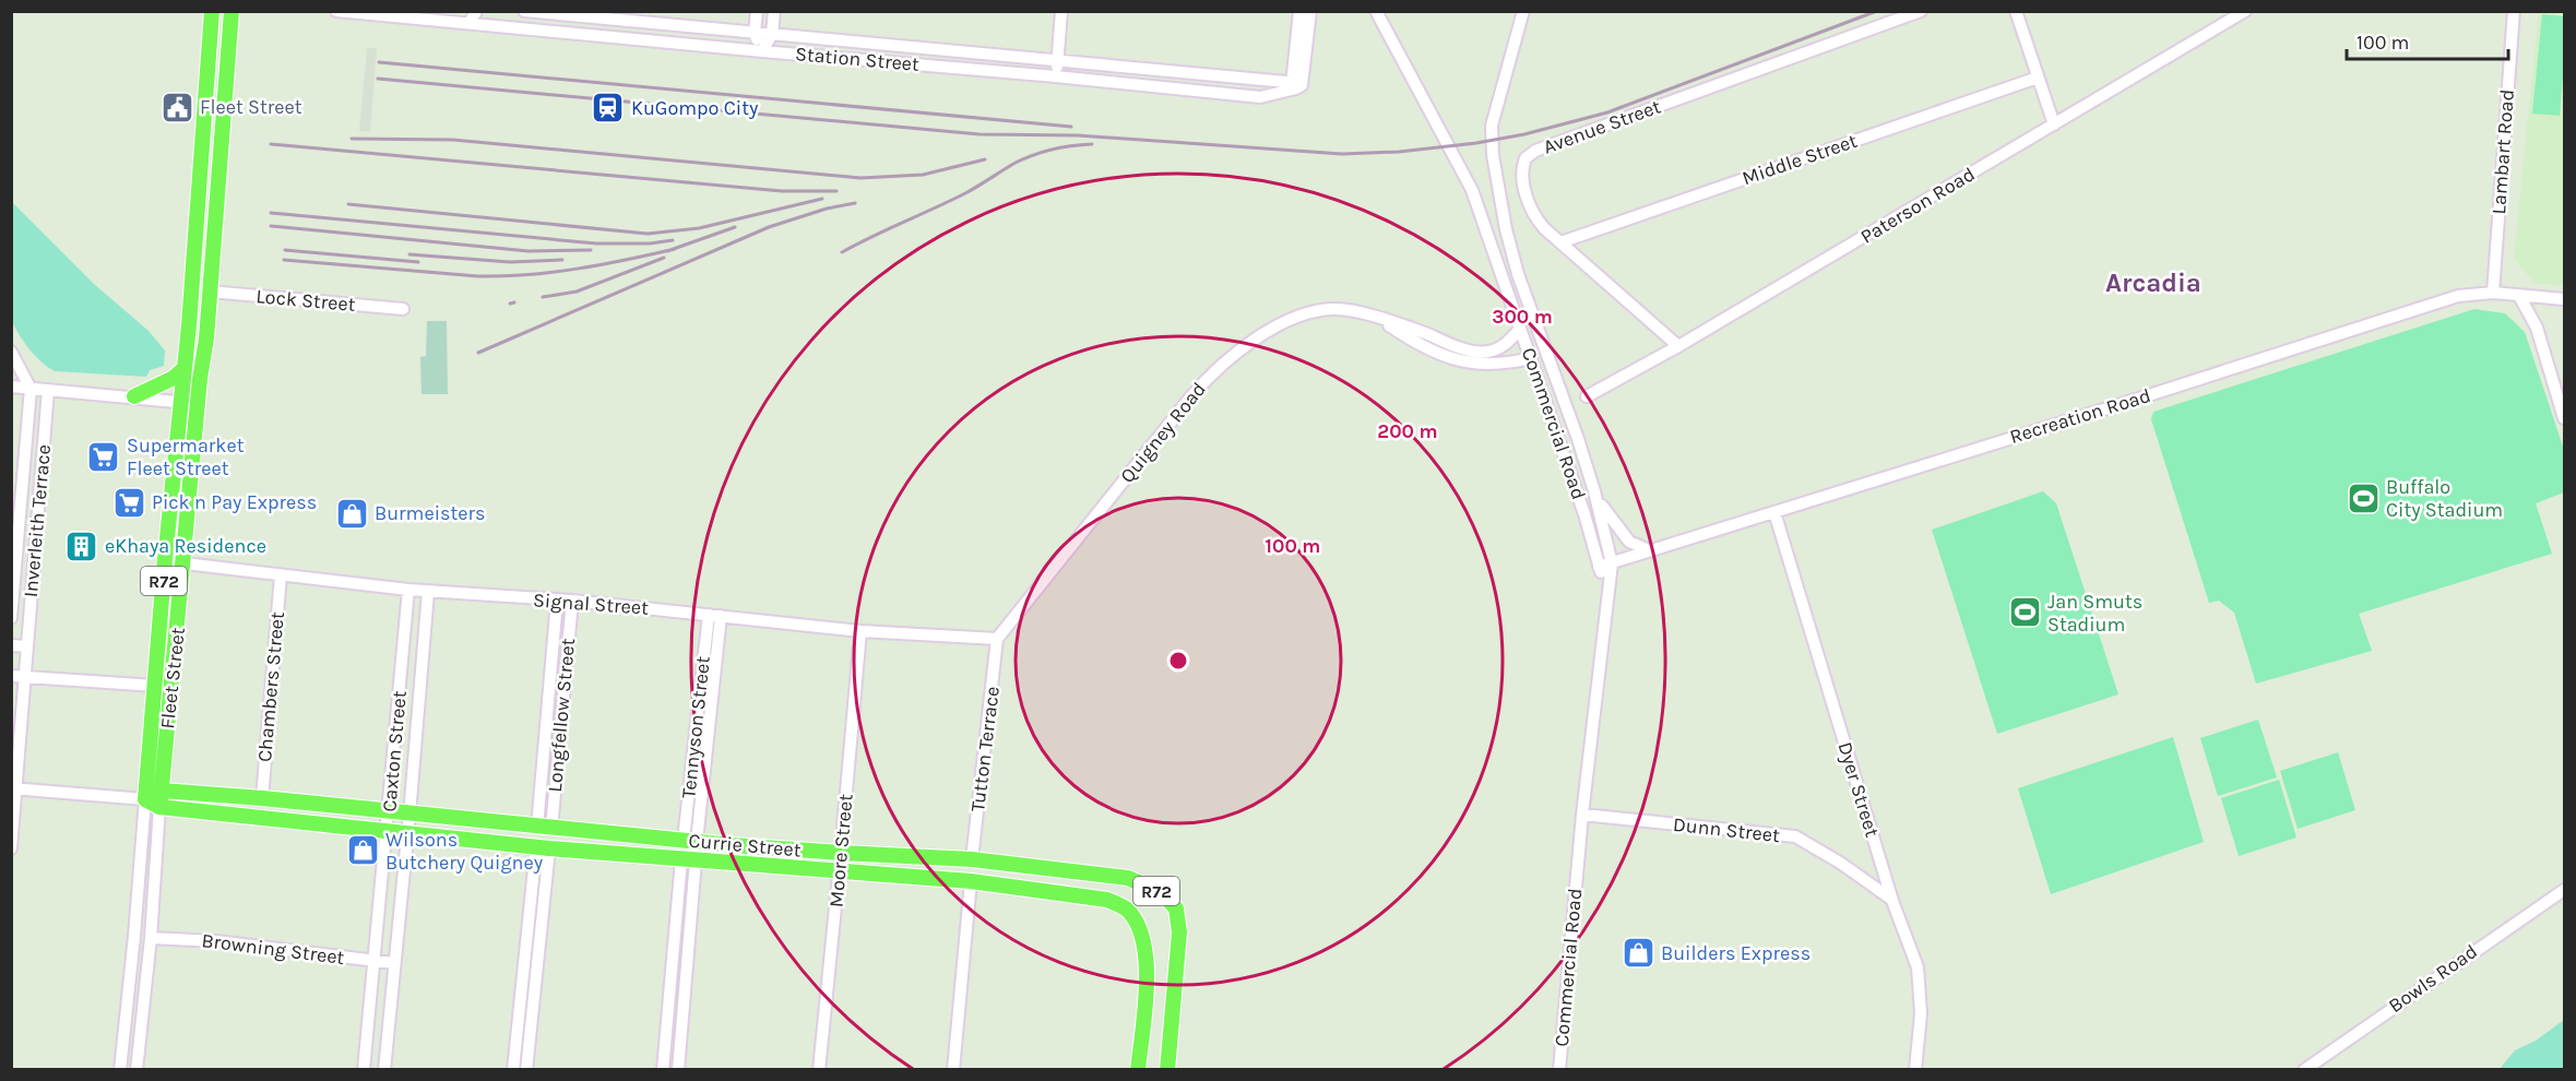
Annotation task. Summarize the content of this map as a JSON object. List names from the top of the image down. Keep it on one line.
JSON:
{"streets":{"main road":["R72","Fleet Street","Currie Street"],"street":["Station Street","Avenue Street","Lambart Road","Middle Street","Paterson Road","Lock Street","Recreation Road","Commercial Road","Quigney Road","Inverleith Terrace","Signal Street","Chambers Street","Longfellow Street","Tennyson Street","Tutton Terrace","Caxton Street","Dyer Street","Dunn Street","Moore Street","Browning Street","Bowls Road"]},"crossings":[["Avenue Street","Middle Street"],["Avenue Street","Paterson Road"],["Lambart Road","Recreation Road"],["Lock Street","Fleet Street"],["Recreation Road","Commercial Road"],["Recreation Road","Dyer Street"],["Commercial Road","Quigney Road"],["Commercial Road","Dunn Street"],["Quigney Road","Signal Street"],["Quigney Road","Tutton Terrace"],["Inverleith Terrace","Currie Street"],["Signal Street","Fleet Street"],["Signal Street","Chambers Street"],["Signal Street","Longfellow Street"],["Signal Street","Tennyson Street"],["Signal Street","Tutton Terrace"],["Signal Street","Caxton Street"],["Signal Street","Moore Street"],["Fleet Street","Currie Street"],["Fleet Street","Browning Street"],["Chambers Street","Currie Street"],["Longfellow Street","Currie Street"],["Tennyson Street","Currie Street"],["Tutton Terrace","Currie Street"],["Caxton Street","Currie Street"],["Caxton Street","Browning Street"],["Dyer Street","Dunn Street"],["Currie Street","Moore Street"]],"districts":["Arcadia"],"places":{"public building":["Fleet Street"],"station":["KuGompo City"],"supermarket":["Supermarket Fleet Street","Pick n Pay Express"],"sports":["Buffalo City Stadium","Jan Smuts Stadium"],"shop":["Burmeisters","Wilsons Butchery Quigney","Builders Express"],"building":["eKhaya Residence"]},"scale_bar":"100 m","rings":["300 m","200 m","100 m"]}
